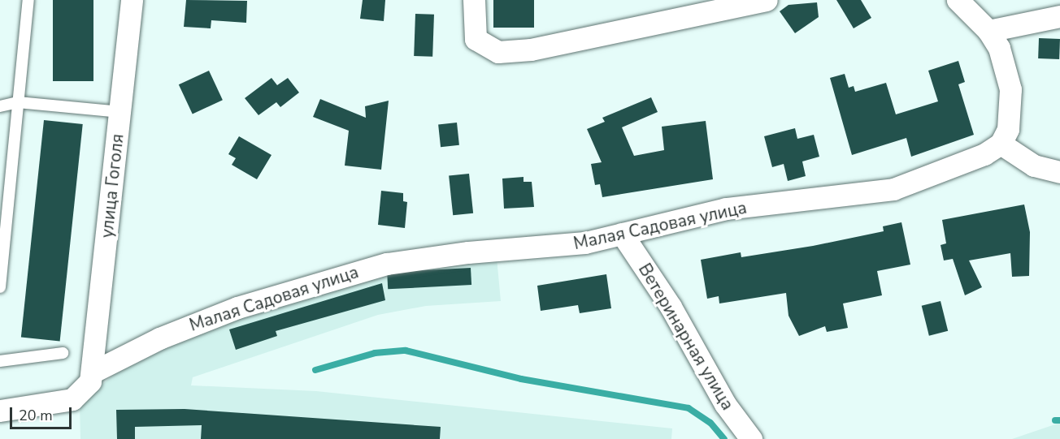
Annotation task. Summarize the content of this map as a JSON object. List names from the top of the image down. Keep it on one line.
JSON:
{"streets":{"street":["улица Гоголя","Малая Садовая улица","Ветеринарная улица"]},"crossings":[["улица Гоголя","Малая Садовая улица"],["Малая Садовая улица","Ветеринарная улица"]],"scale_bar":"20 m"}
